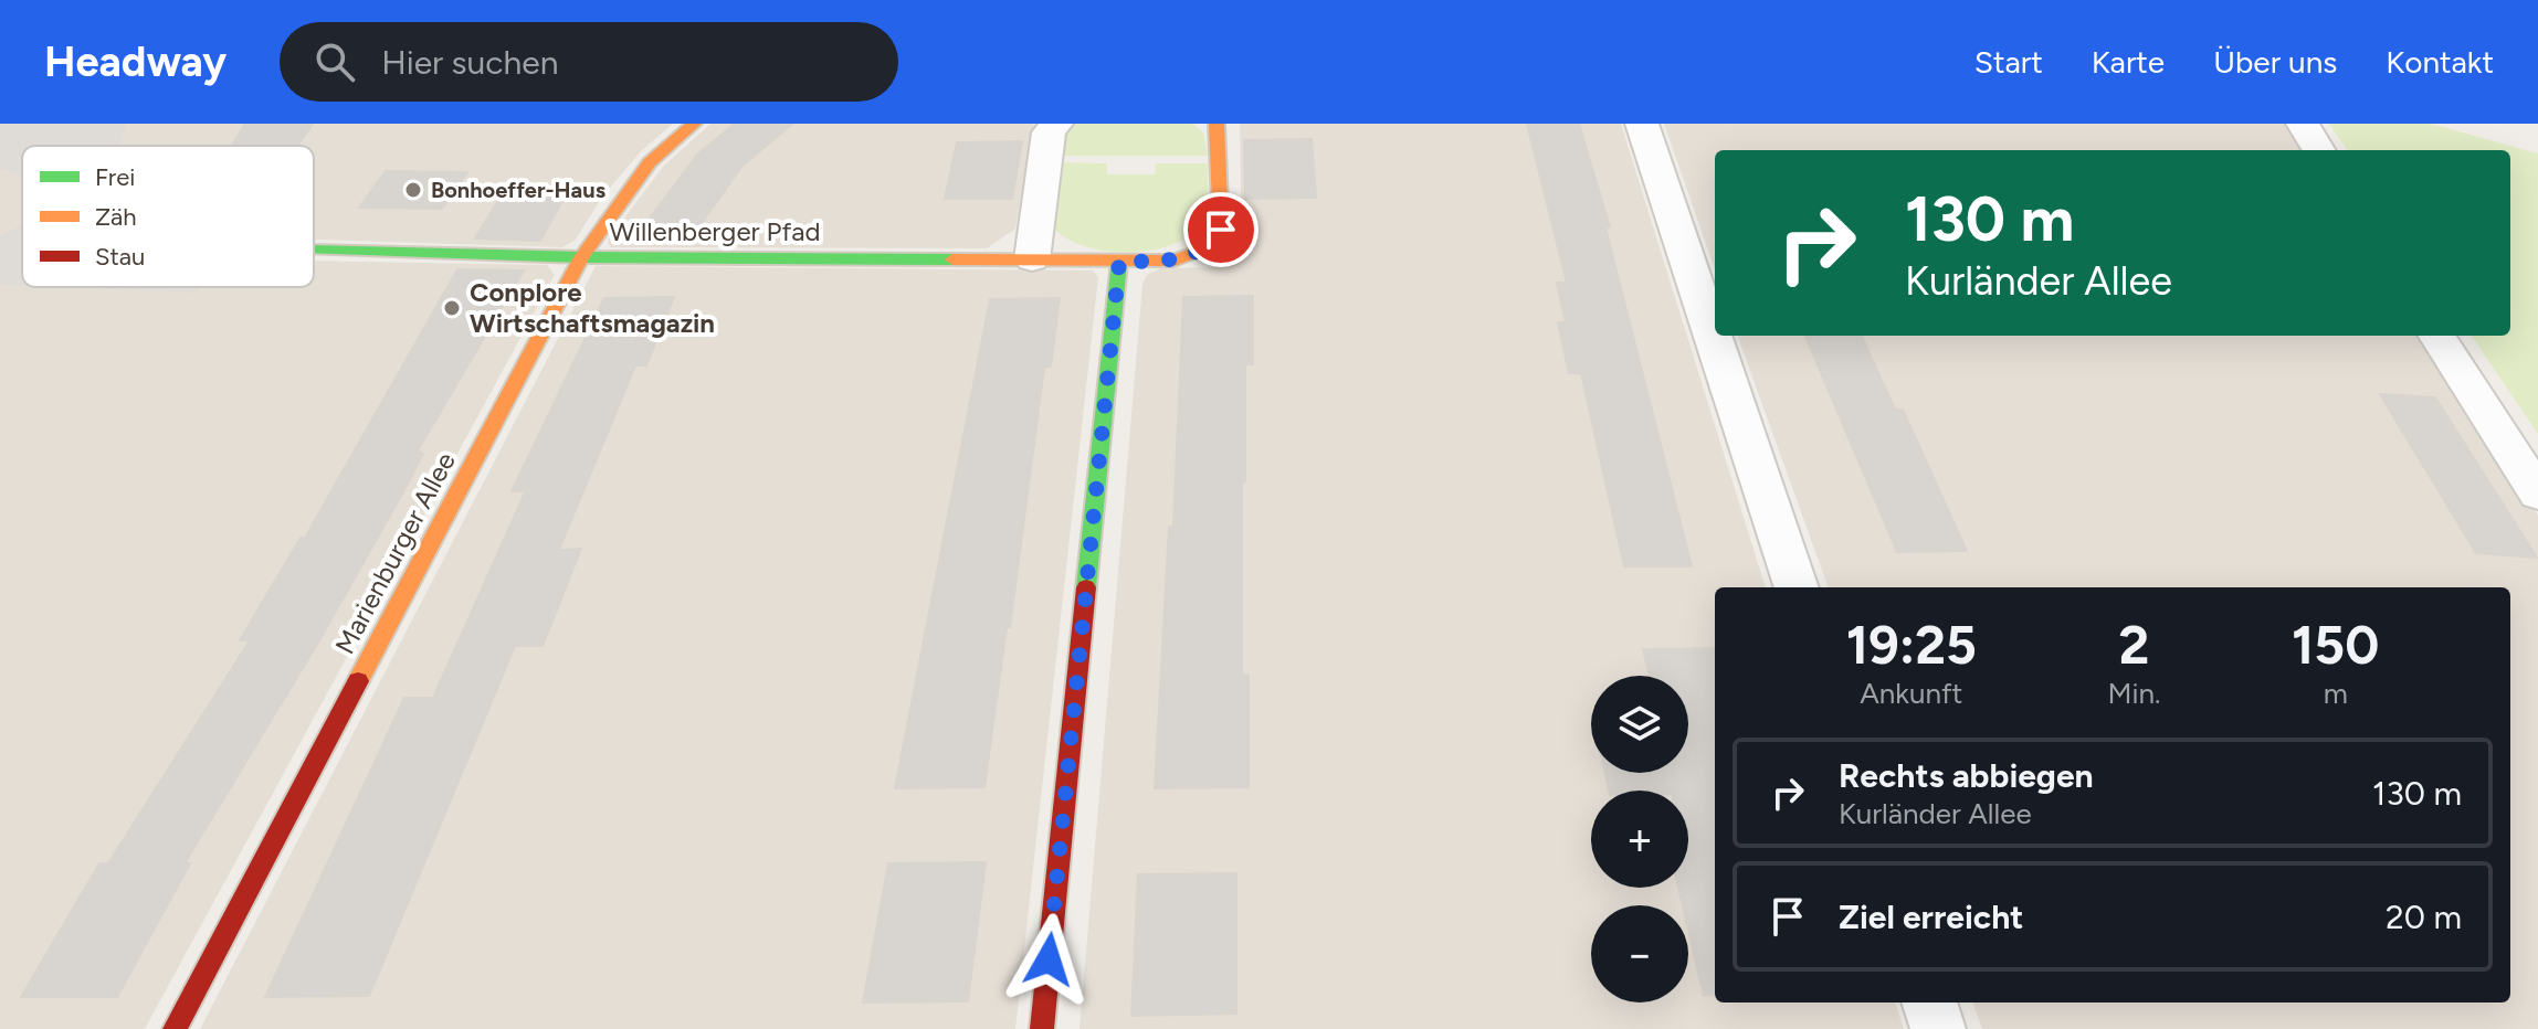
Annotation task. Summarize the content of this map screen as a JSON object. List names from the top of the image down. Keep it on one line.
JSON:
{"streets":{"street":["Willenberger Pfad","Marienburger Allee"]},"crossings":[["Willenberger Pfad","Marienburger Allee"]],"places":["Bonhoeffer-Haus","Conplore Wirtschaftsmagazin"],"legend":["Frei","Zäh","Stau"],"page":{"header":"Headway","search":"Hier suchen","nav":["Start","Karte","Über uns","Kontakt"],"turn":["130 m","Kurländer Allee"],"eta":["19:25","Ankunft","2","Min.","150","m"],"map_buttons":["+","−"],"list":[{"name":"Rechts abbiegen","note":"Kurländer Allee","value":"130 m"},{"name":"Ziel erreicht","value":"20 m"}]}}
